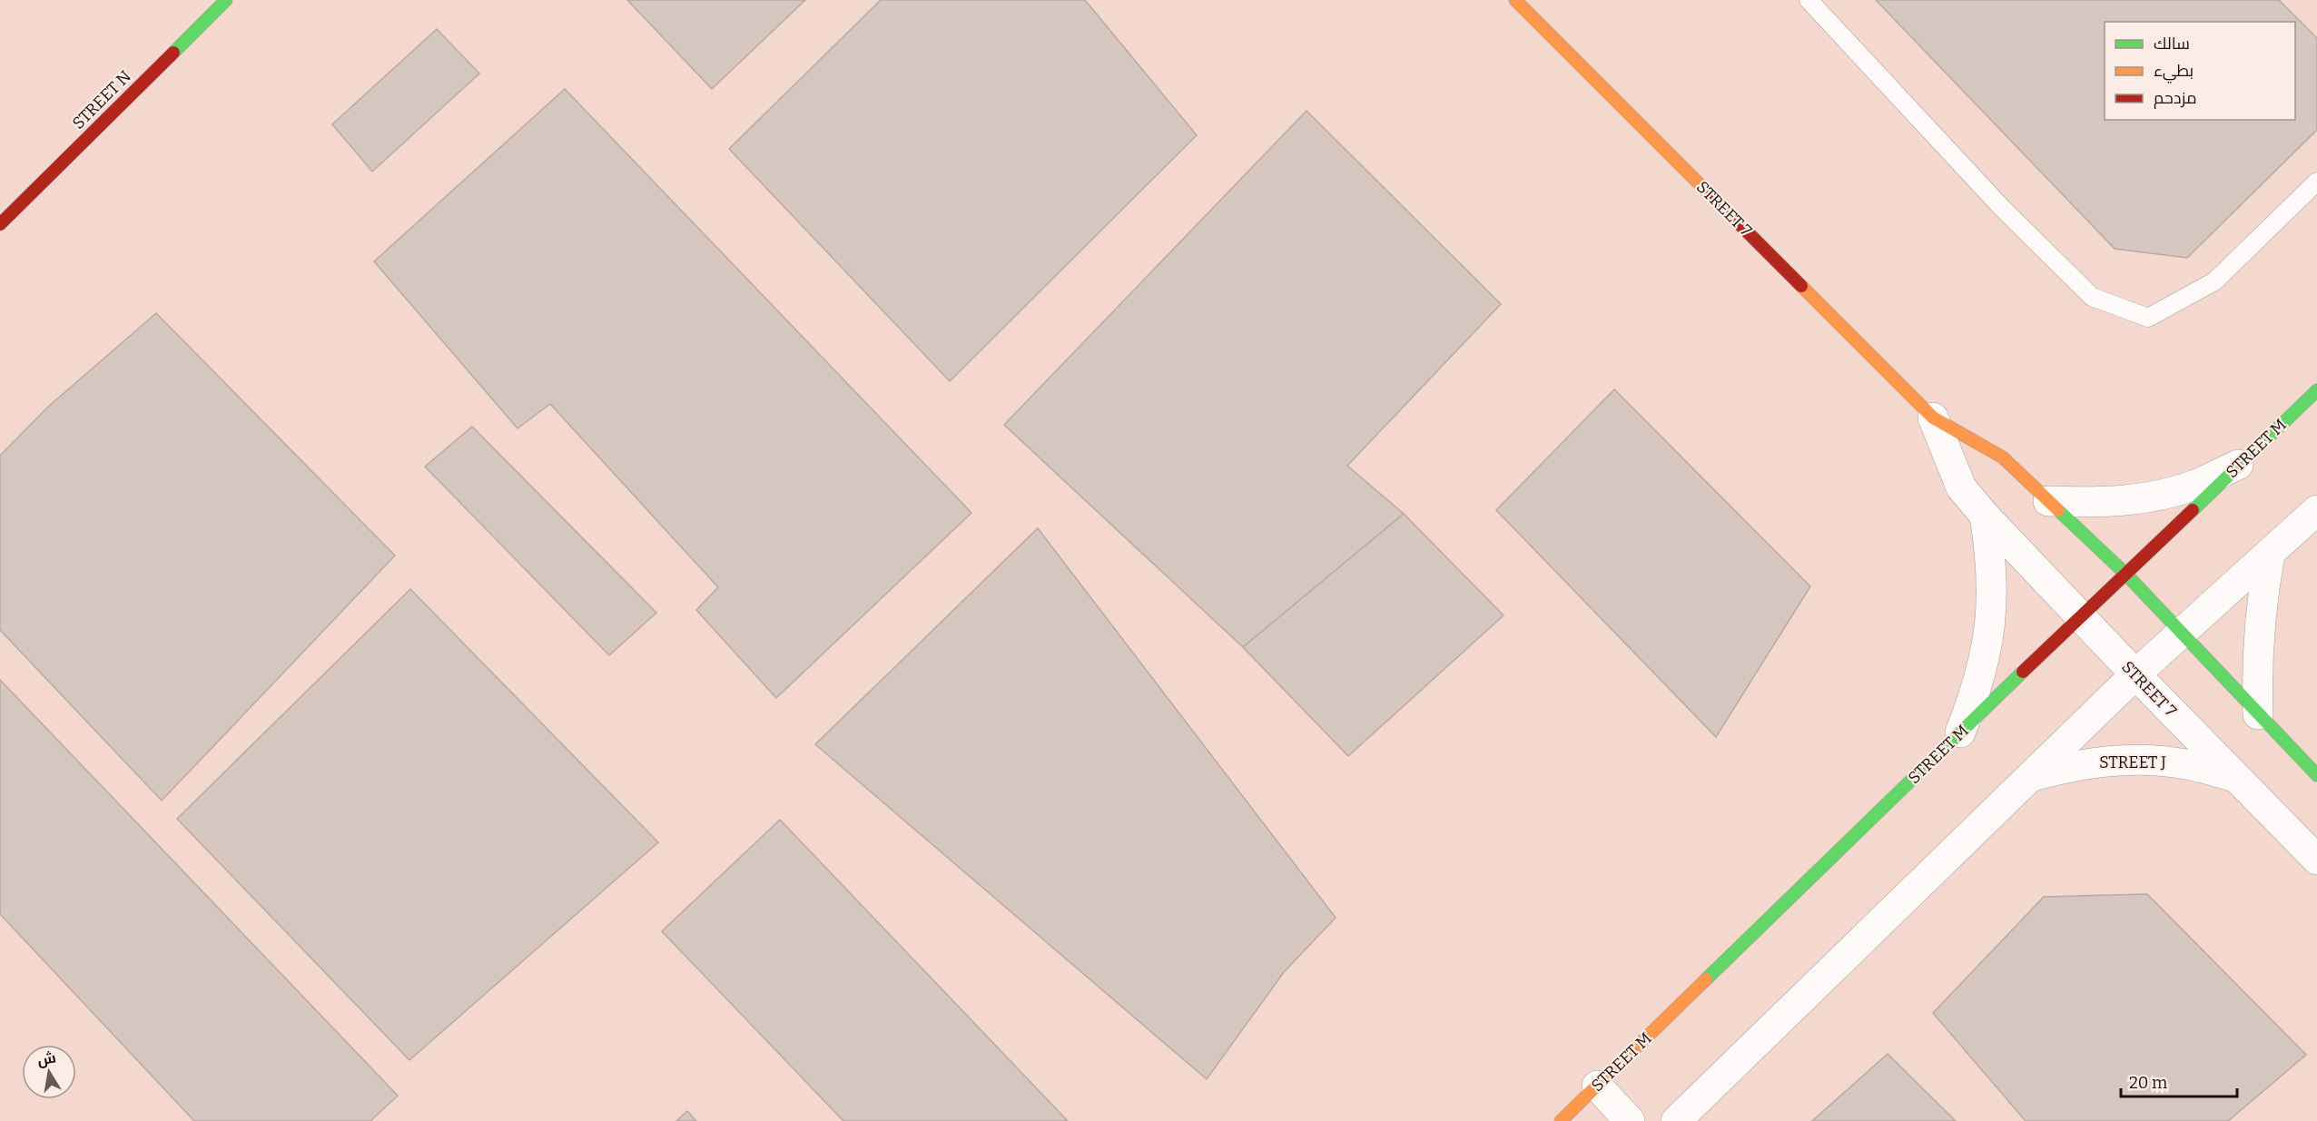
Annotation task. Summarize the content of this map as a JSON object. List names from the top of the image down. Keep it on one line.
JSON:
{"streets":{"street":["STREET N","STREET 7","STREET M","STREET J"]},"crossings":[["STREET 7","STREET M"],["STREET 7","STREET J"]],"legend":["سالك","بطيء","مزدحم"],"scale_bar":"20 m","north":"top"}
